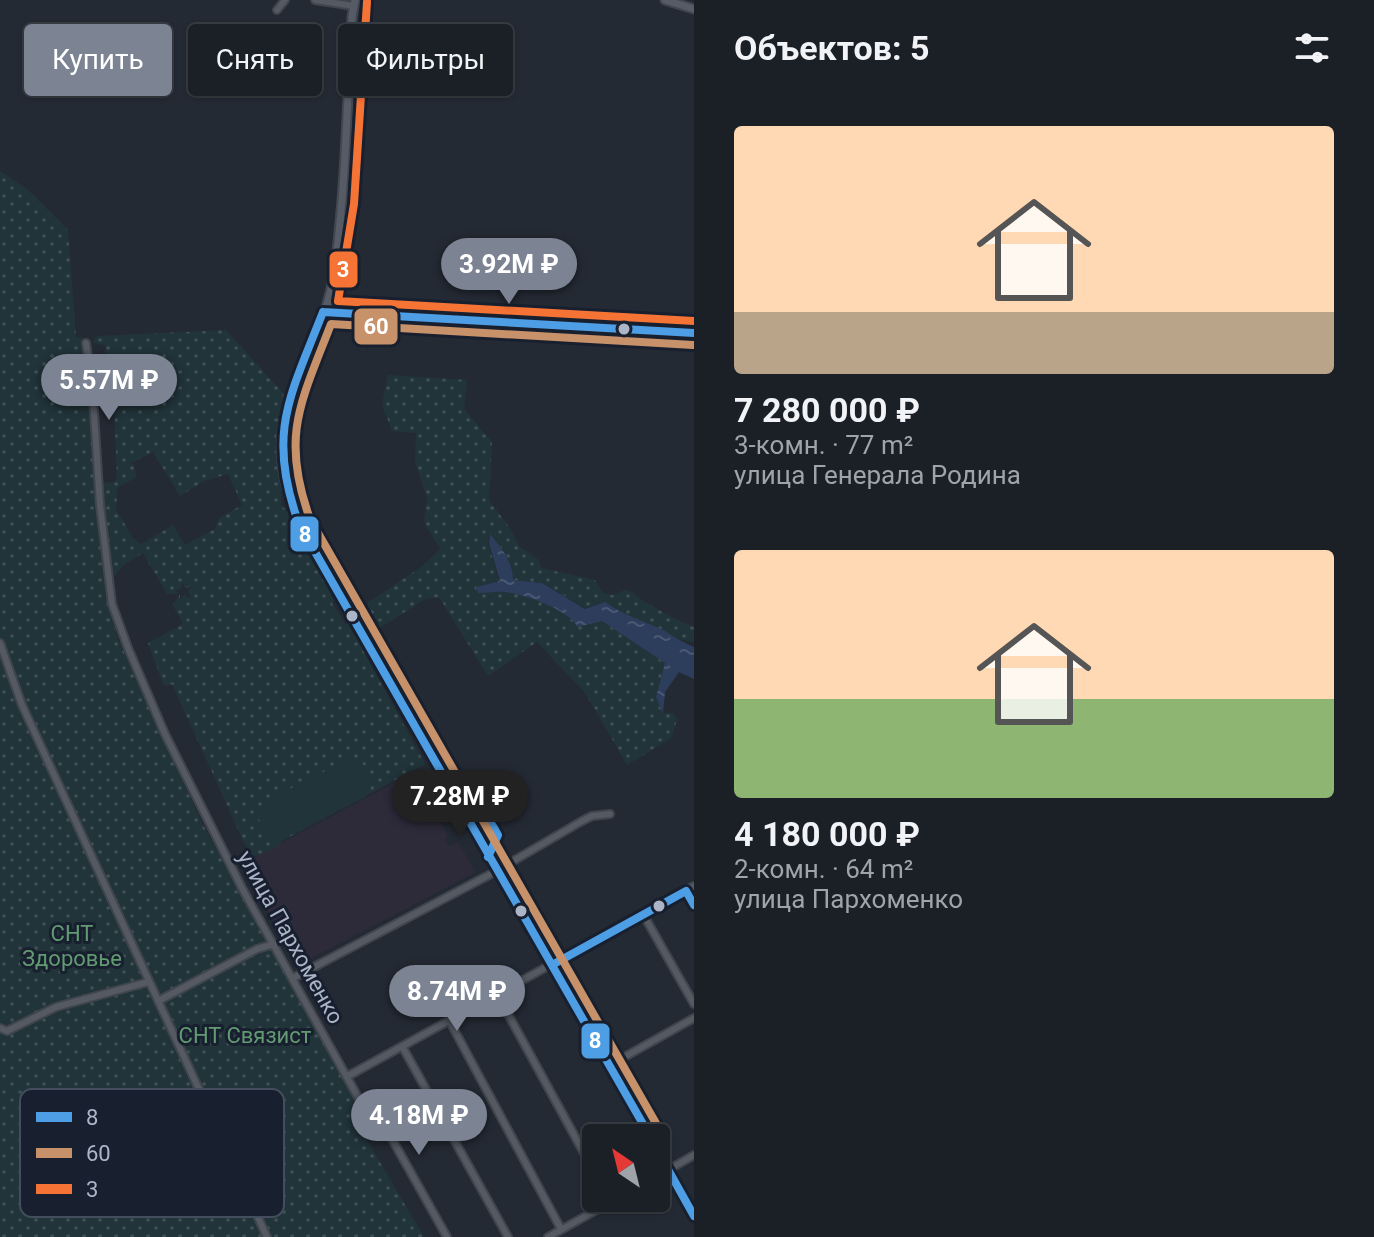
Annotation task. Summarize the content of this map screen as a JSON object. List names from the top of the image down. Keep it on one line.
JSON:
{"streets":{"street":["улица Пархоменко"]},"parks":["СНТ Здоровье","СНТ Связист"],"lines":["transit line 3","transit line 8","transit line 60"],"legend":["8","60","3"],"north":"top left","page":{"heading":"Объектов: 5","chip":["Купить","Снять","Фильтры"],"list":[{"name":"7 280 000 ₽","note":"3-комн. · 77 m² · улица Генерала Родина"},{"name":"4 180 000 ₽","note":"2-комн. · 64 m² · улица Пархоменко"}],"price":["3.92M ₽","5.57M ₽","7.28M ₽","8.74M ₽","4.18M ₽"]}}
